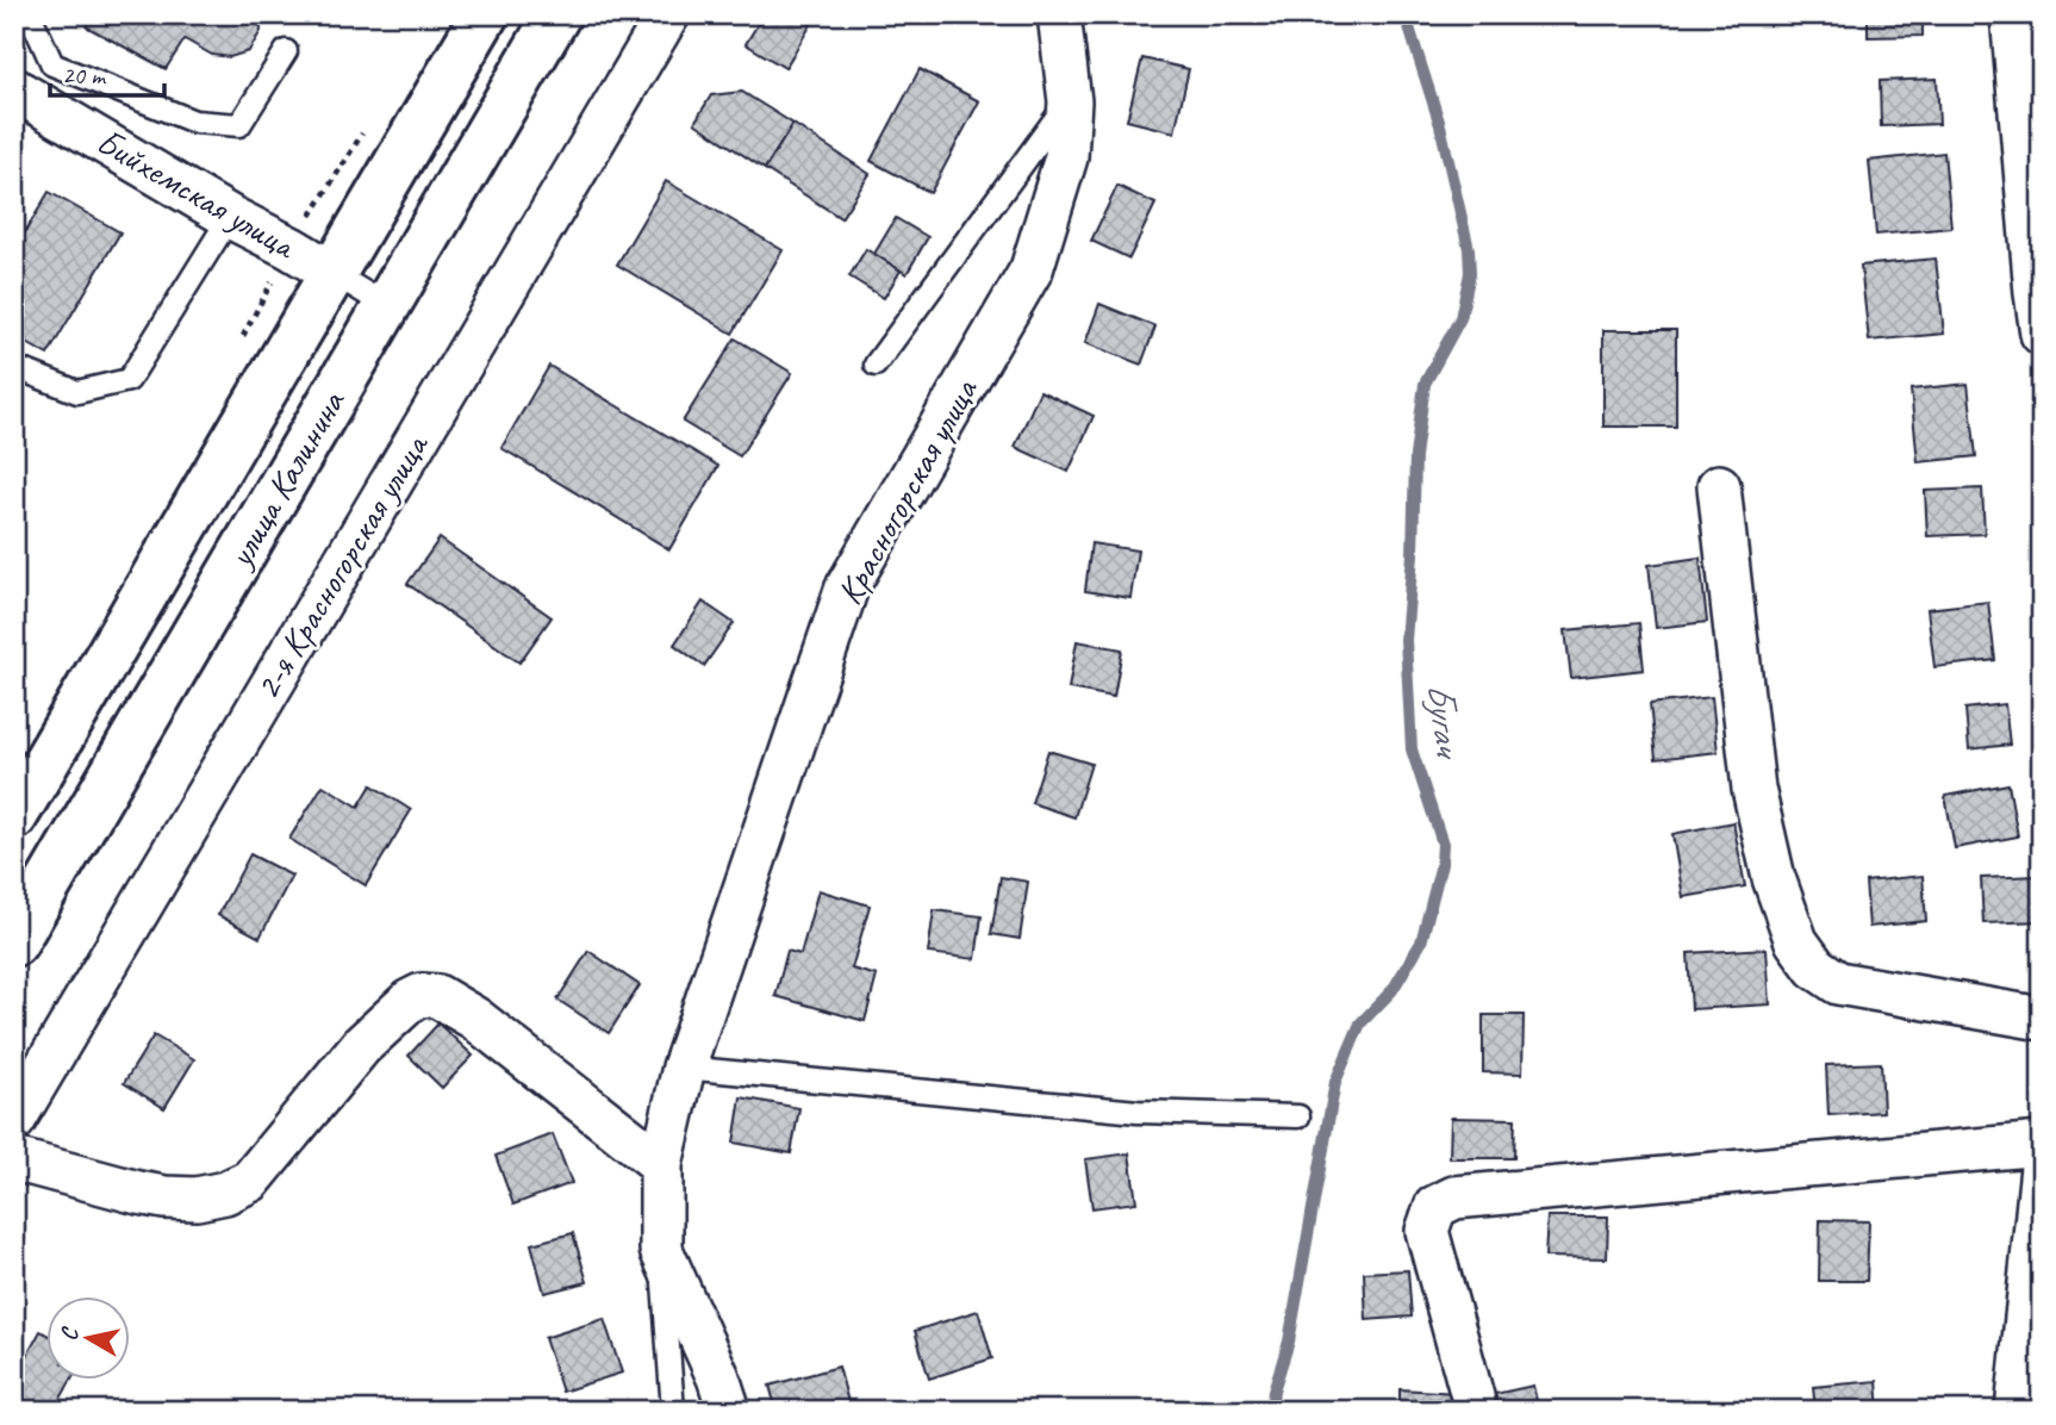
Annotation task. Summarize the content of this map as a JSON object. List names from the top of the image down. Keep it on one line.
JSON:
{"streets":{"main road":["улица Калинина"],"street":["Бийхемская улица","Красногорская улица","2-я Красногорская улица"]},"crossings":[["Бийхемская улица","улица Калинина"]],"water":["Бугач"],"scale_bar":"20 m","north":"left"}
